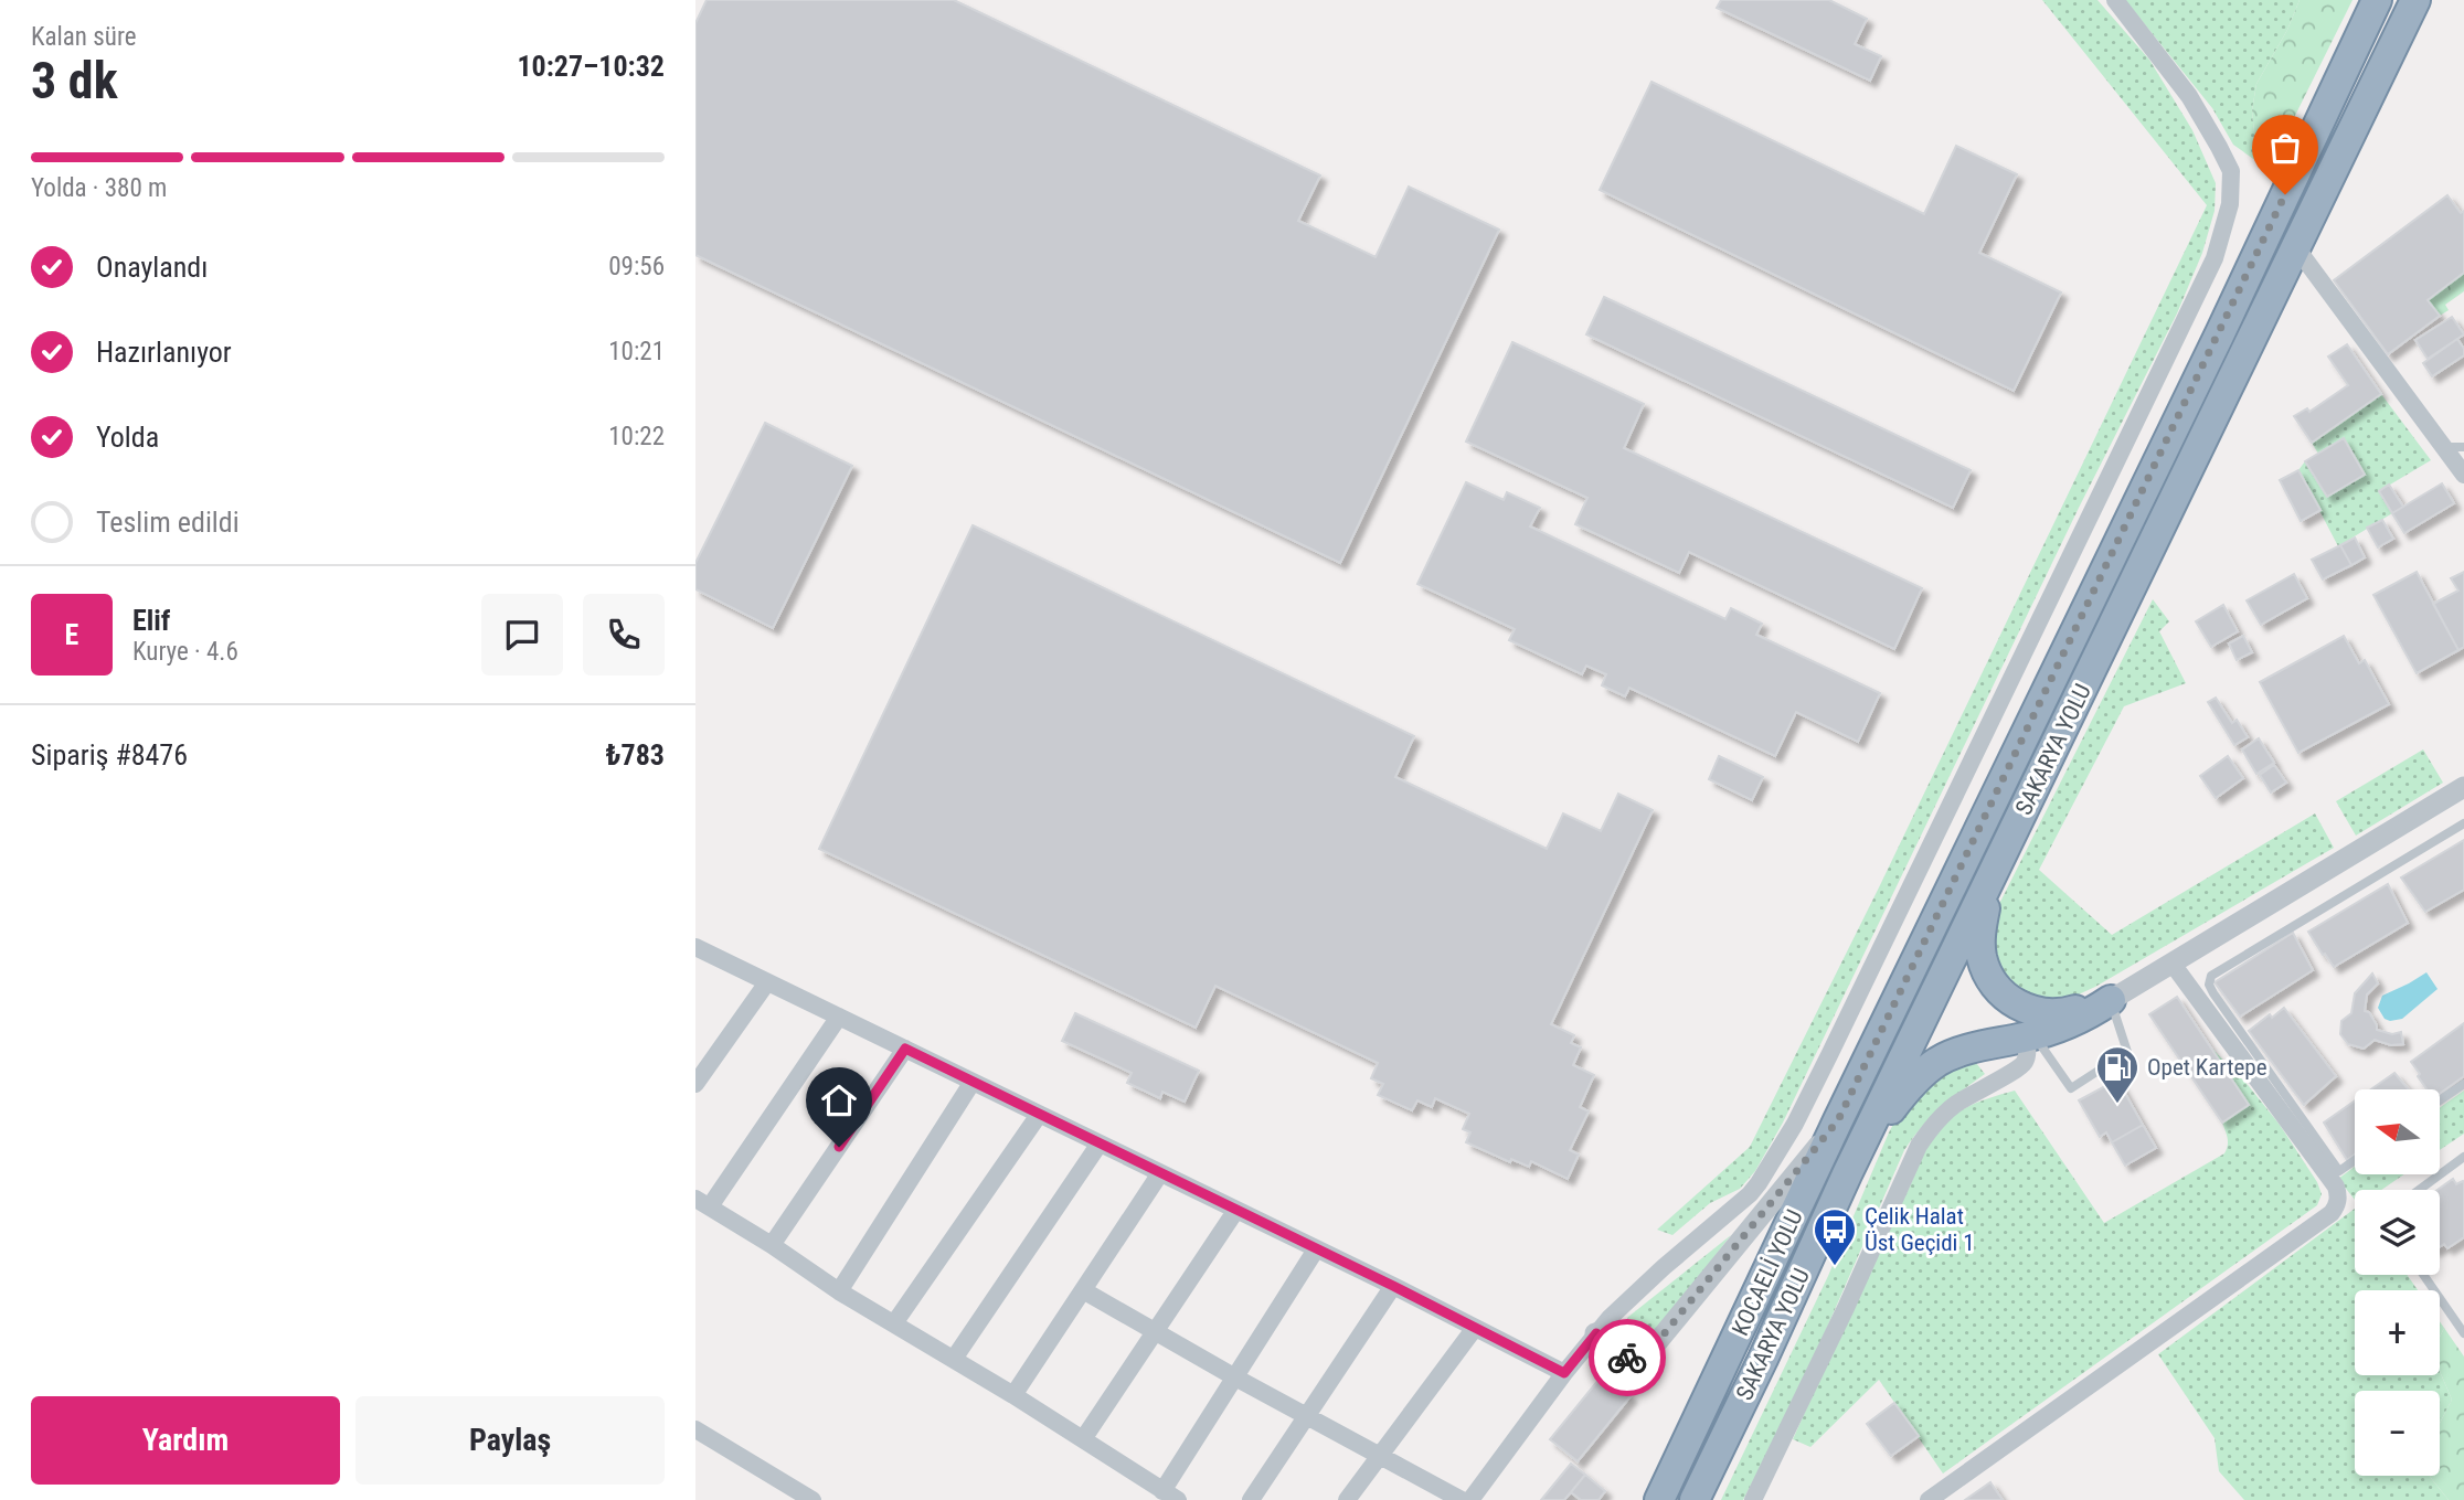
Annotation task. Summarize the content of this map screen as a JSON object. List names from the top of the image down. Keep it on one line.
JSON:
{"streets":{"highway":["SAKARYA YOLU","KOCAELİ YOLU"]},"places":{"fuel station":["Opet Kartepe"],"bus stop":["Çelik Halat Üst Geçidi 1"]},"north":"left","page":{"heading":["3 dk","Kalan süre","10:27–10:32"],"panel":["Elif","Kurye · 4.6","Sipariş #8476","₺783"],"bar":"Yolda · 380 m","list":[["Onaylandı","09:56"],["Hazırlanıyor","10:21"],["Yolda","10:22"],"Teslim edildi"],"round":"E","map_buttons":["+","−"],"buttons":["Yardım","Paylaş"]}}
